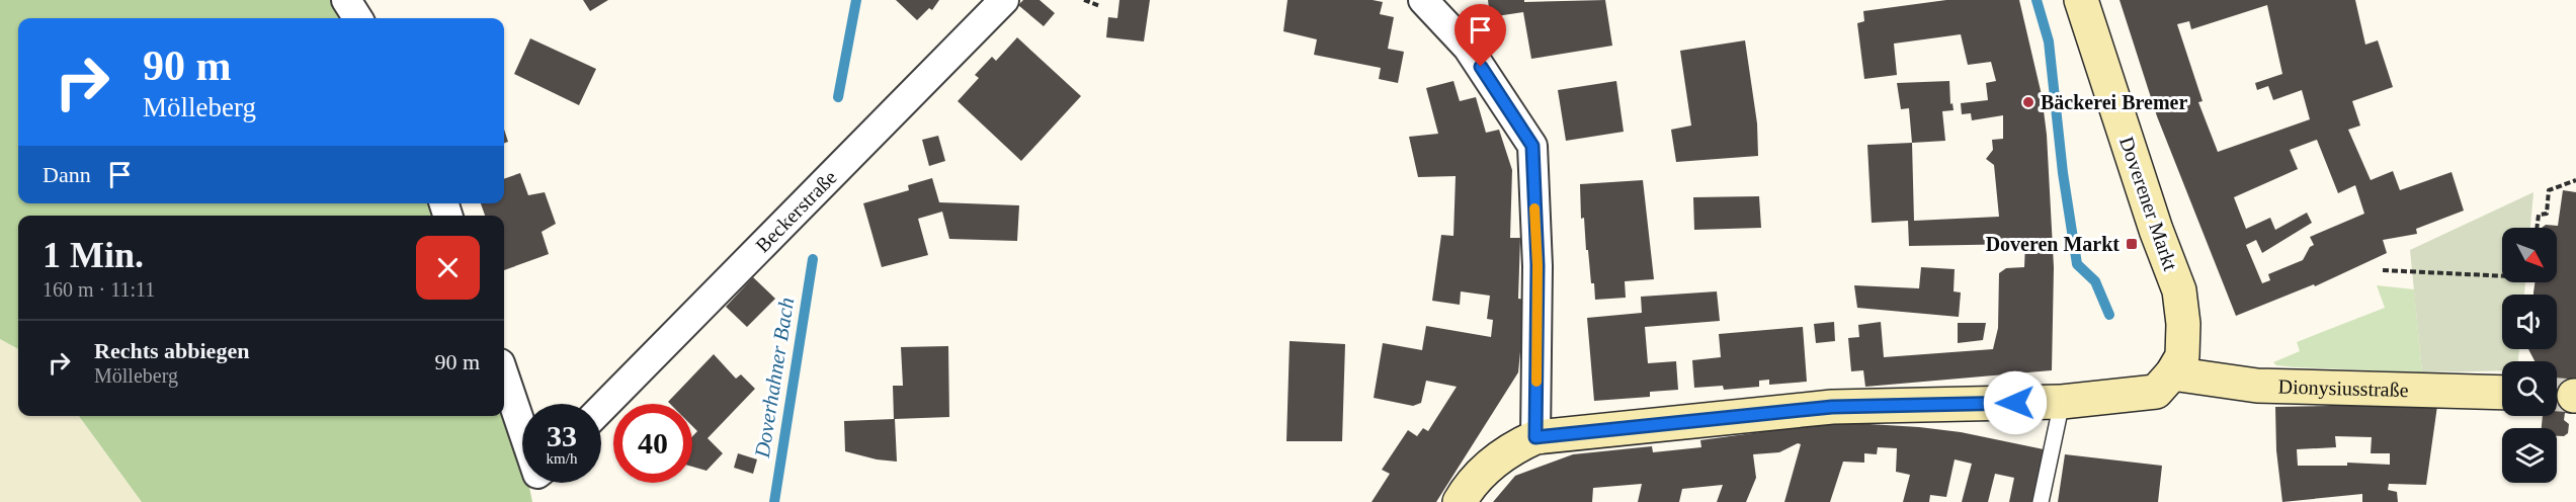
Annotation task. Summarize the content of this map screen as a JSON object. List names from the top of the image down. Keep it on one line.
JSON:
{"streets":{"street":["Doverener Markt","Beckerstraße","Dionysiusstraße"]},"crossings":[["Doverener Markt","Dionysiusstraße"]],"water":["Doverhahner Bach"],"places":{"other":["Bäckerei Bremer"],"transit":["Doveren Markt"]},"north":"bottom right","page":{"turn":["90 m","Mölleberg"],"then":"Dann","heading":["1 Min.","160 m · 11:11"],"list":[{"name":"Rechts abbiegen","note":"Mölleberg","value":"90 m"}],"speed":"33 km/h","limit":"40"}}
